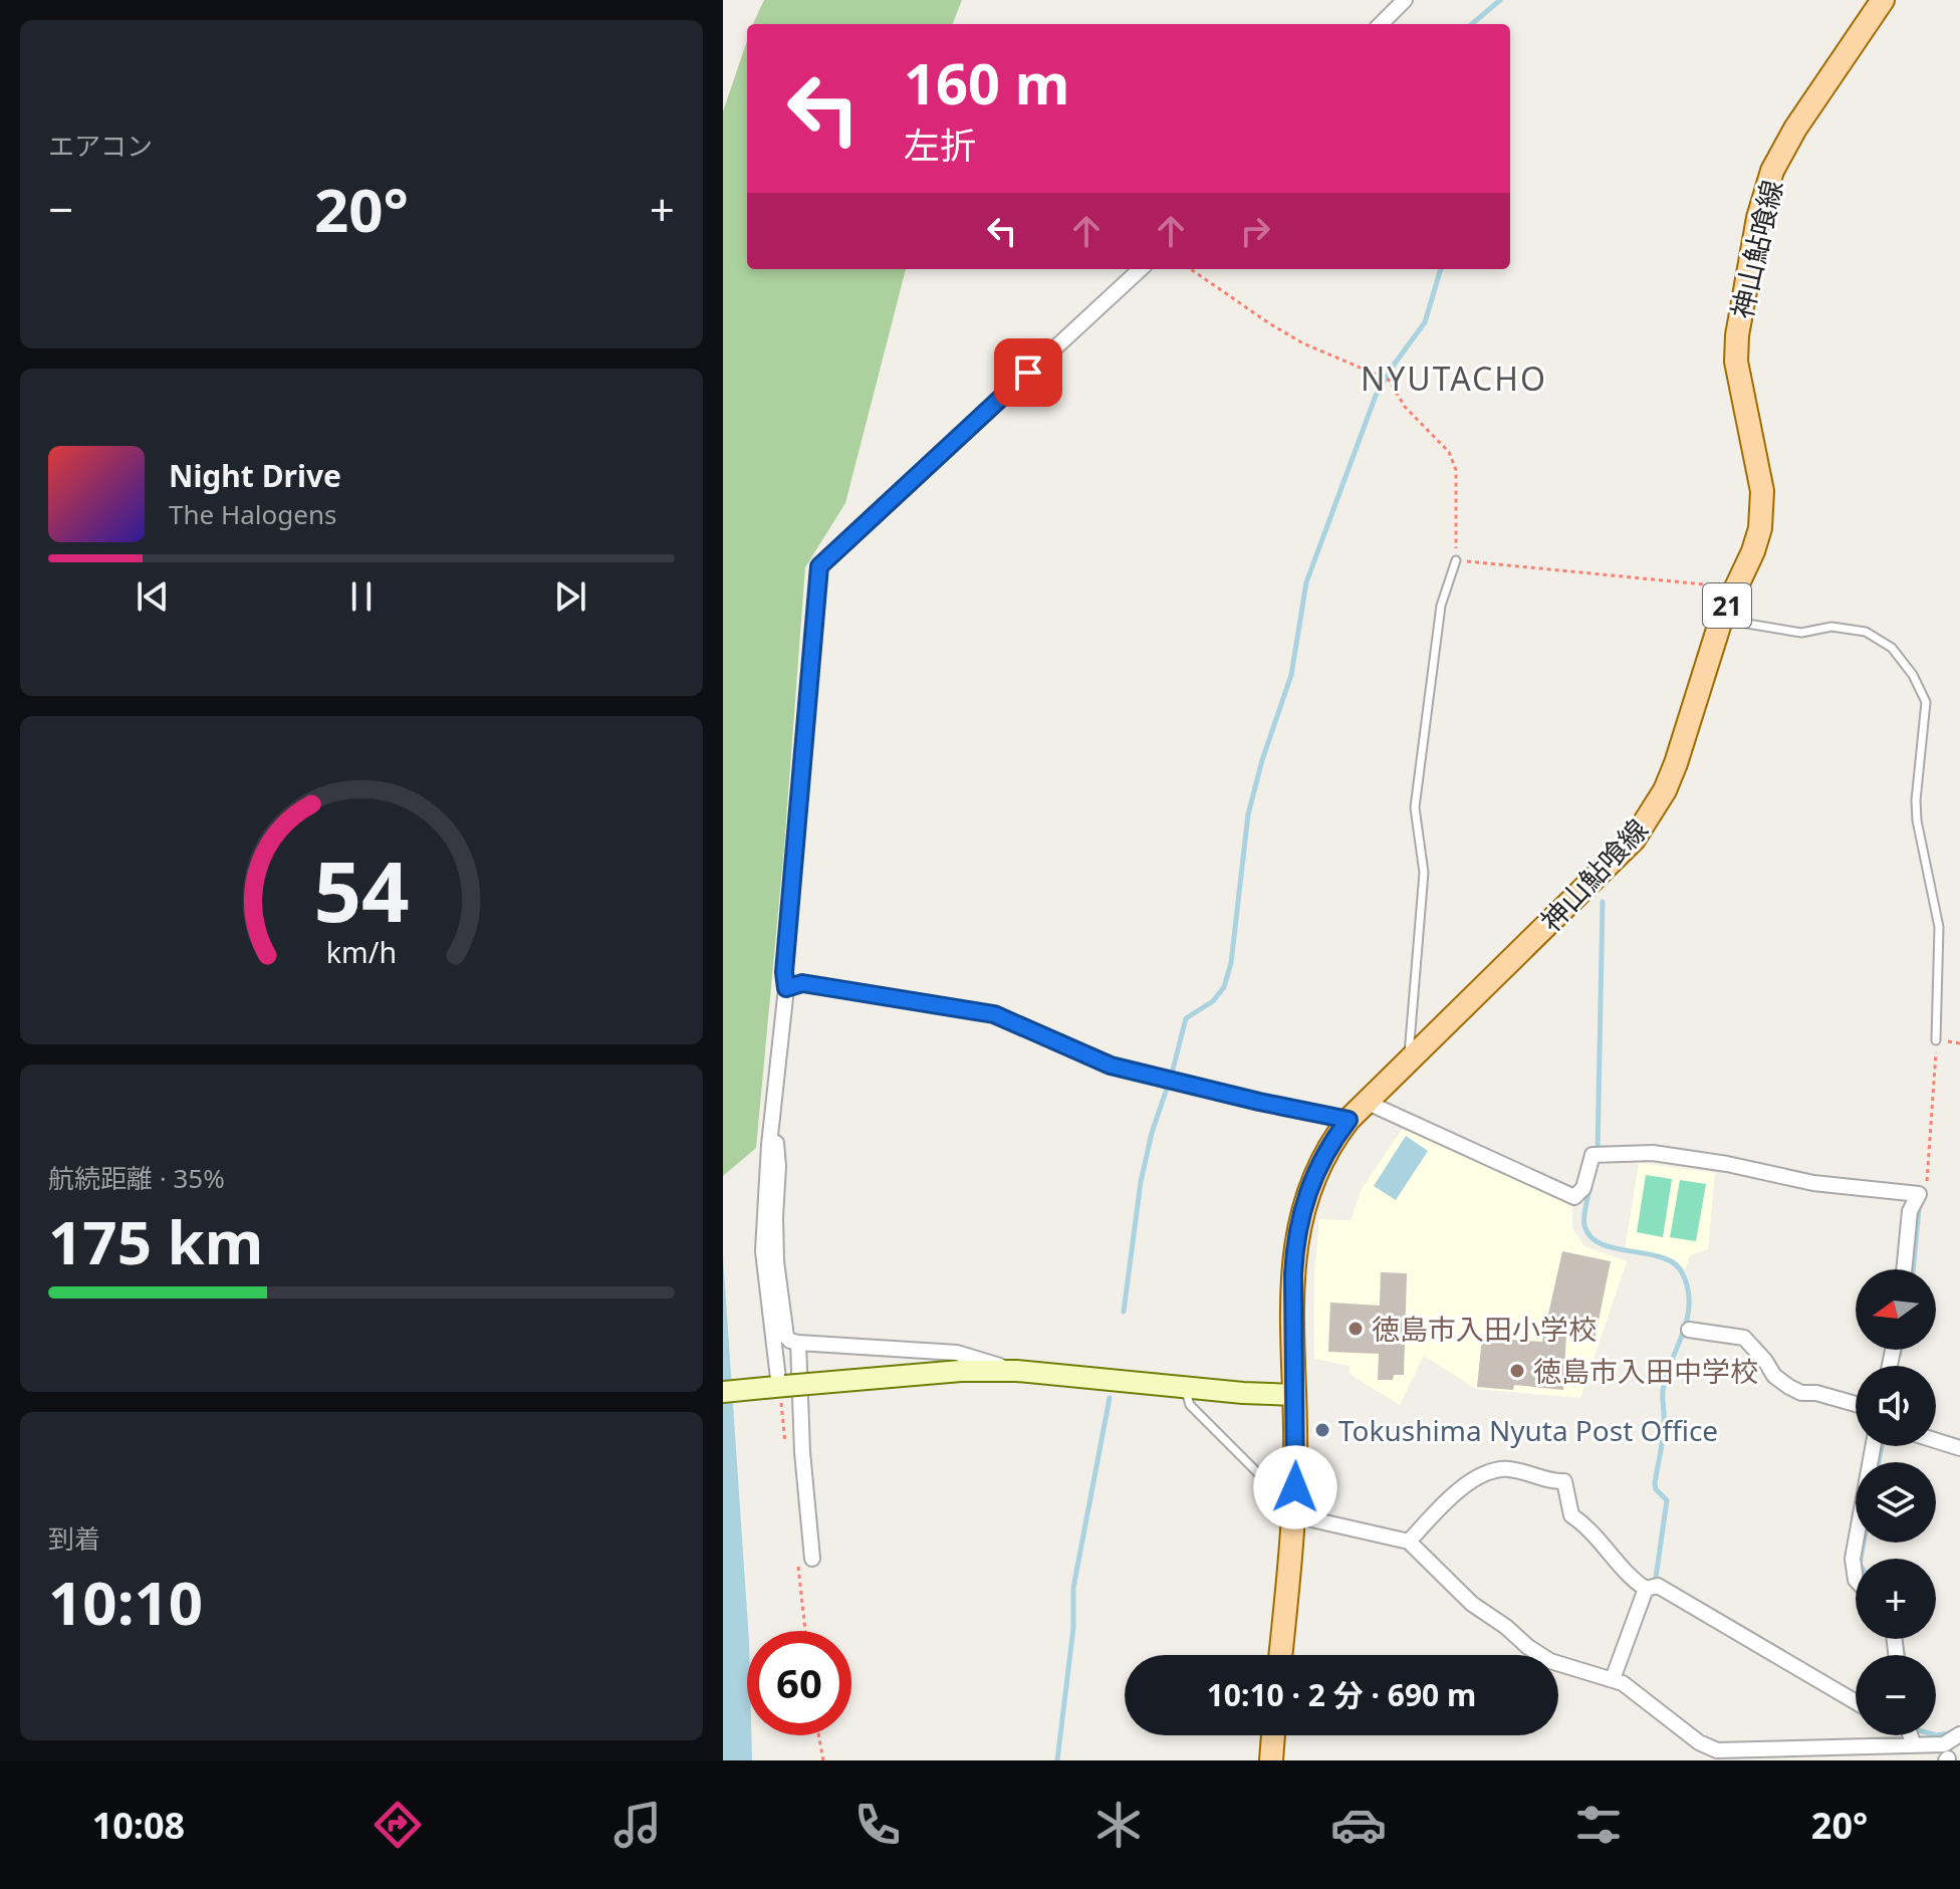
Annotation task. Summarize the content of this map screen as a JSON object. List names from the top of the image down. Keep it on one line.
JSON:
{"streets":{"main road":["神山鮎喰線","21"]},"districts":["NYUTACHO"],"places":["徳島市入田小学校","徳島市入田中学校","Tokushima Nyuta Post Office"],"north":"left","page":{"tile":["エアコン",["航続距離 · 35%","175 km"],["到着","10:10"]],"turn":["160 m","左折"],"heat":["−","20°","+"],"song":["Night Drive","The Halogens"],"map_buttons":["+","−"],"limit":"60","trip":"10:10 · 2 分 · 690 m","tabs":["10:08","20°"],"gauge":["54","km/h"]}}
